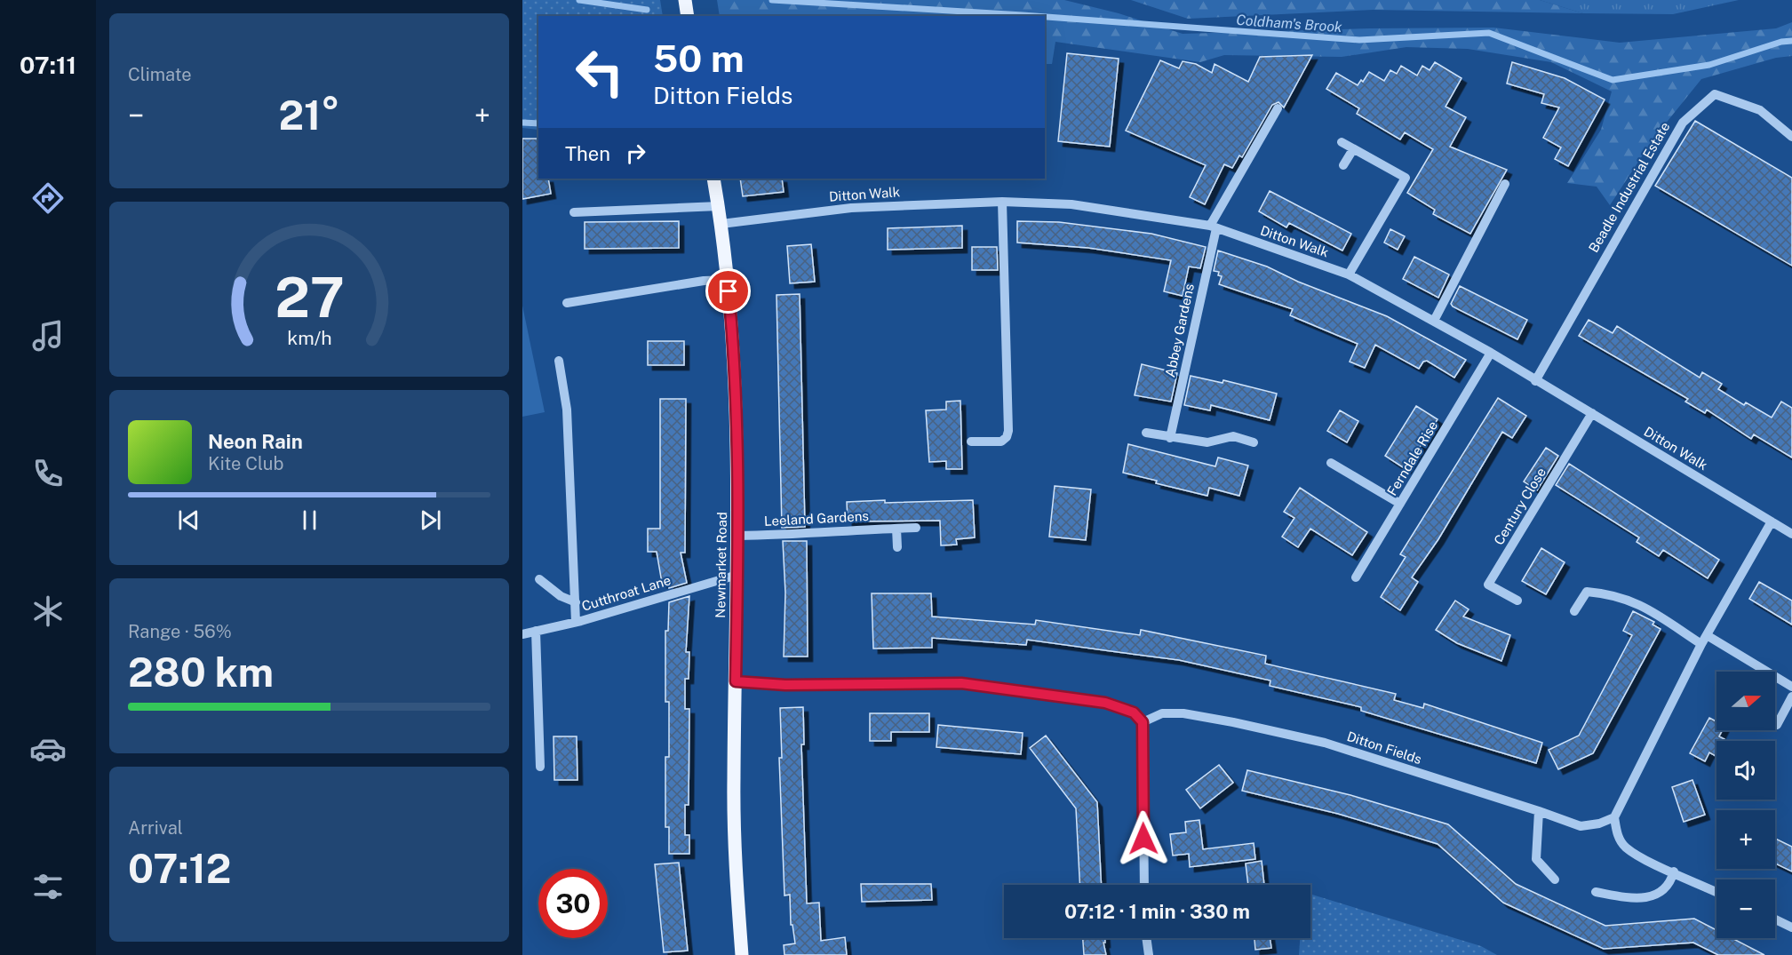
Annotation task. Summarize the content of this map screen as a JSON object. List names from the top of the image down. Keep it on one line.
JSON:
{"streets":{"main road":["Newmarket Road"],"street":["Beadle Industrial Estate","Ditton Walk","Abbey Gardens","Ferndale Rise","Century Close","Leeland Gardens","Cutthroat Lane","Ditton Fields"]},"crossings":[["Beadle Industrial Estate","Ditton Walk"],["Ditton Walk","Abbey Gardens"],["Ditton Walk","Ferndale Rise"],["Ditton Walk","Century Close"],["Ditton Walk","Newmarket Road"],["Leeland Gardens","Newmarket Road"],["Newmarket Road","Cutthroat Lane"]],"water":["Coldham's Brook"],"north":"right","page":{"tabs":"07:11","tile":["Climate",["Range · 56%","280 km"],["Arrival","07:12"]],"turn":["50 m","Ditton Fields"],"heat":["−","21°","+"],"then":"Then","song":["Neon Rain","Kite Club"],"map_buttons":["+","−"],"limit":"30","trip":"07:12 · 1 min · 330 m","gauge":["27","km/h"]}}
